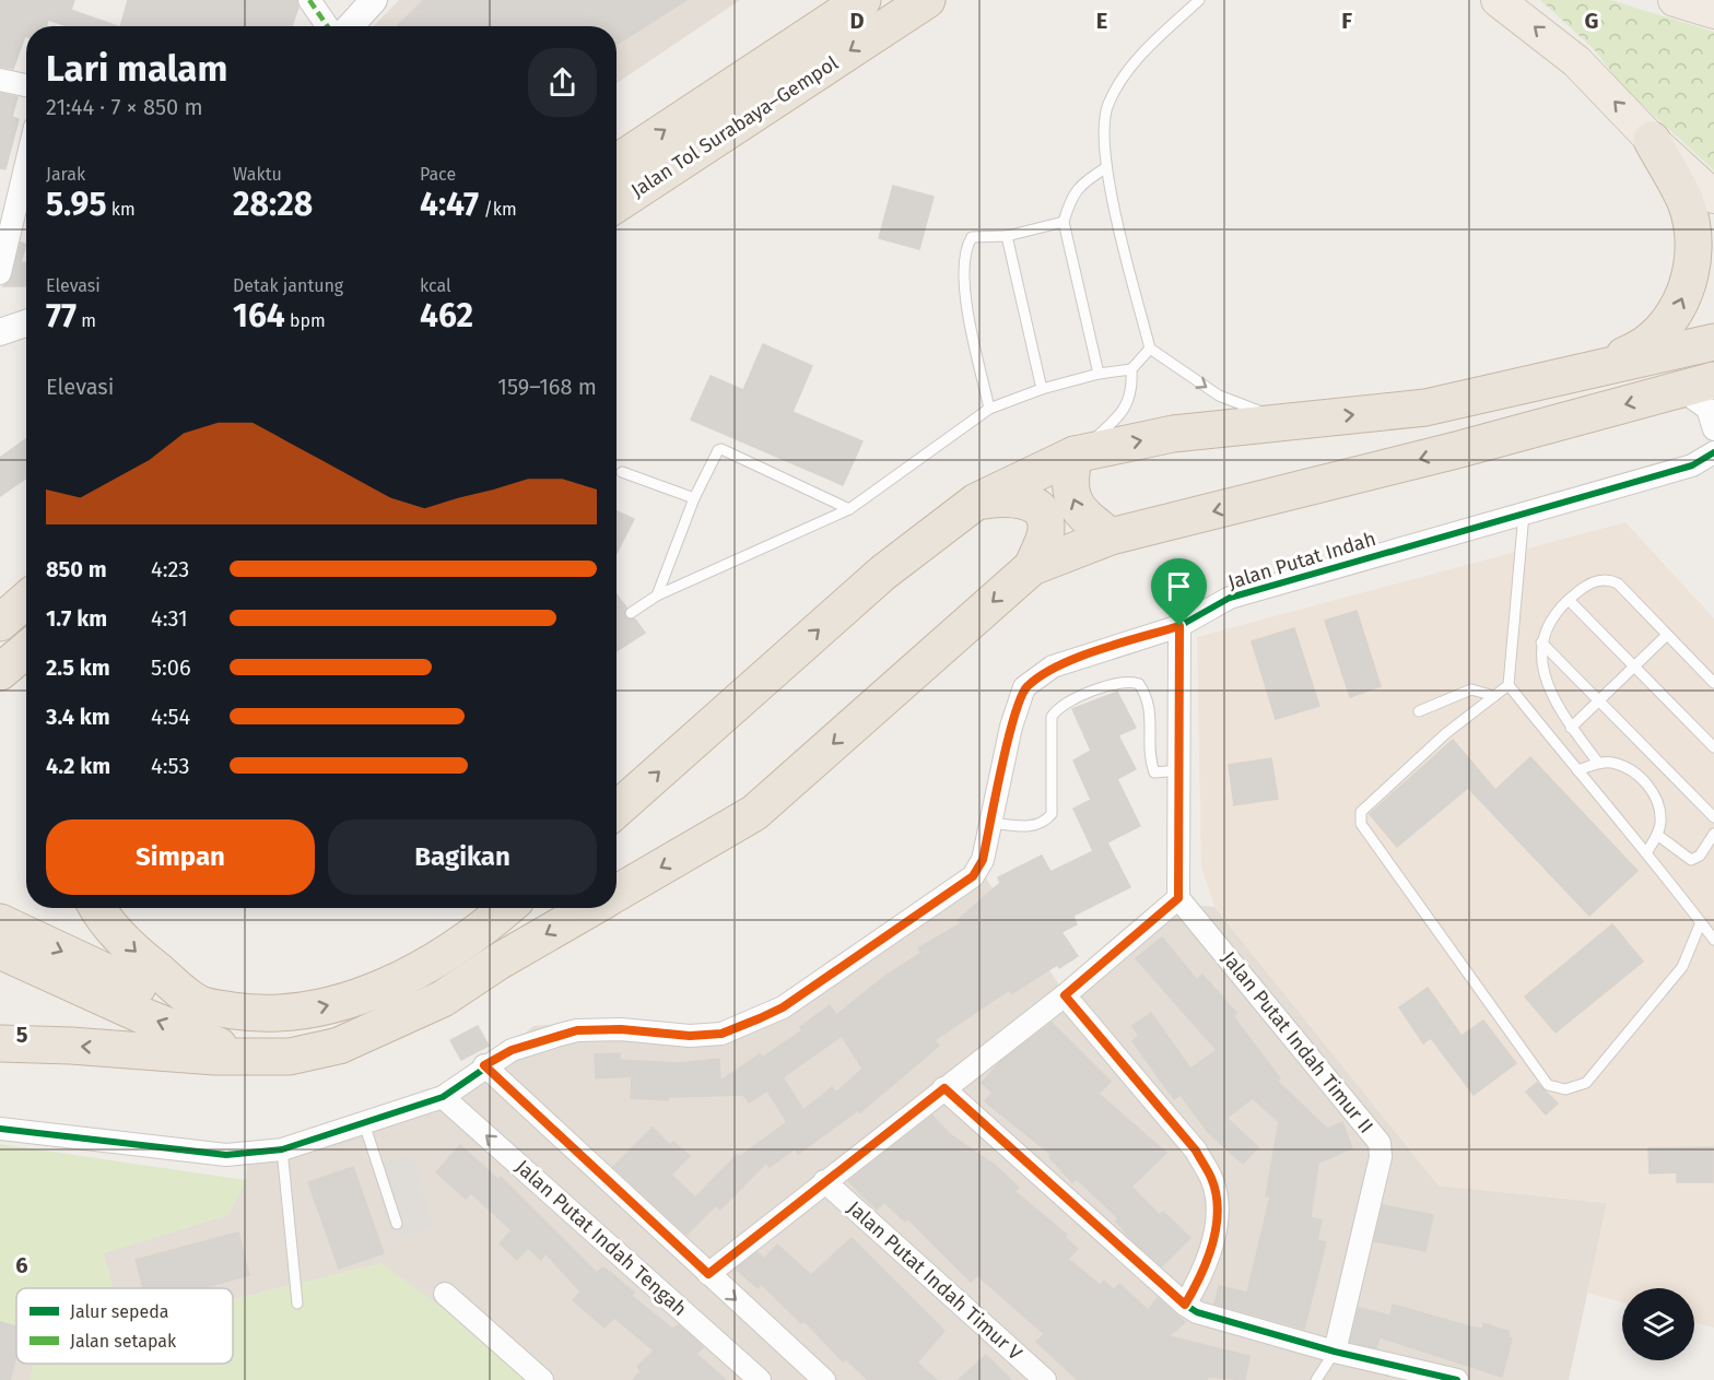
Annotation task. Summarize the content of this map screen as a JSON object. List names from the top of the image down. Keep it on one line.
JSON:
{"streets":{"highway":["Jalan Tol Surabaya–Gempol"],"street":["Jalan Putat Indah","Jalan Putat Indah Timur II","Jalan Putat Indah Tengah","Jalan Putat Indah Timur V"]},"crossings":[["Jalan Putat Indah","Jalan Putat Indah Tengah"]],"legend":["Jalur sepeda","Jalan setapak"],"page":{"heading":["Lari malam","21:44 · 7 × 850 m"],"stats":[["Jarak","5.95 km"],["Waktu","28:28"],["Pace","4:47 /km"],["Elevasi","77 m"],["Detak jantung","164 bpm"],["kcal","462"]],"chart":["Elevasi","159–168 m"],"list":[{"name":"850 m","note":"4:23"},{"name":"1.7 km","note":"4:31"},{"name":"2.5 km","note":"5:06"},{"name":"3.4 km","note":"4:54"},{"name":"4.2 km","note":"4:53"}],"buttons":["Simpan","Bagikan"]},"grid":{"columns":["D","E","F","G"],"rows":["5","6"]}}
